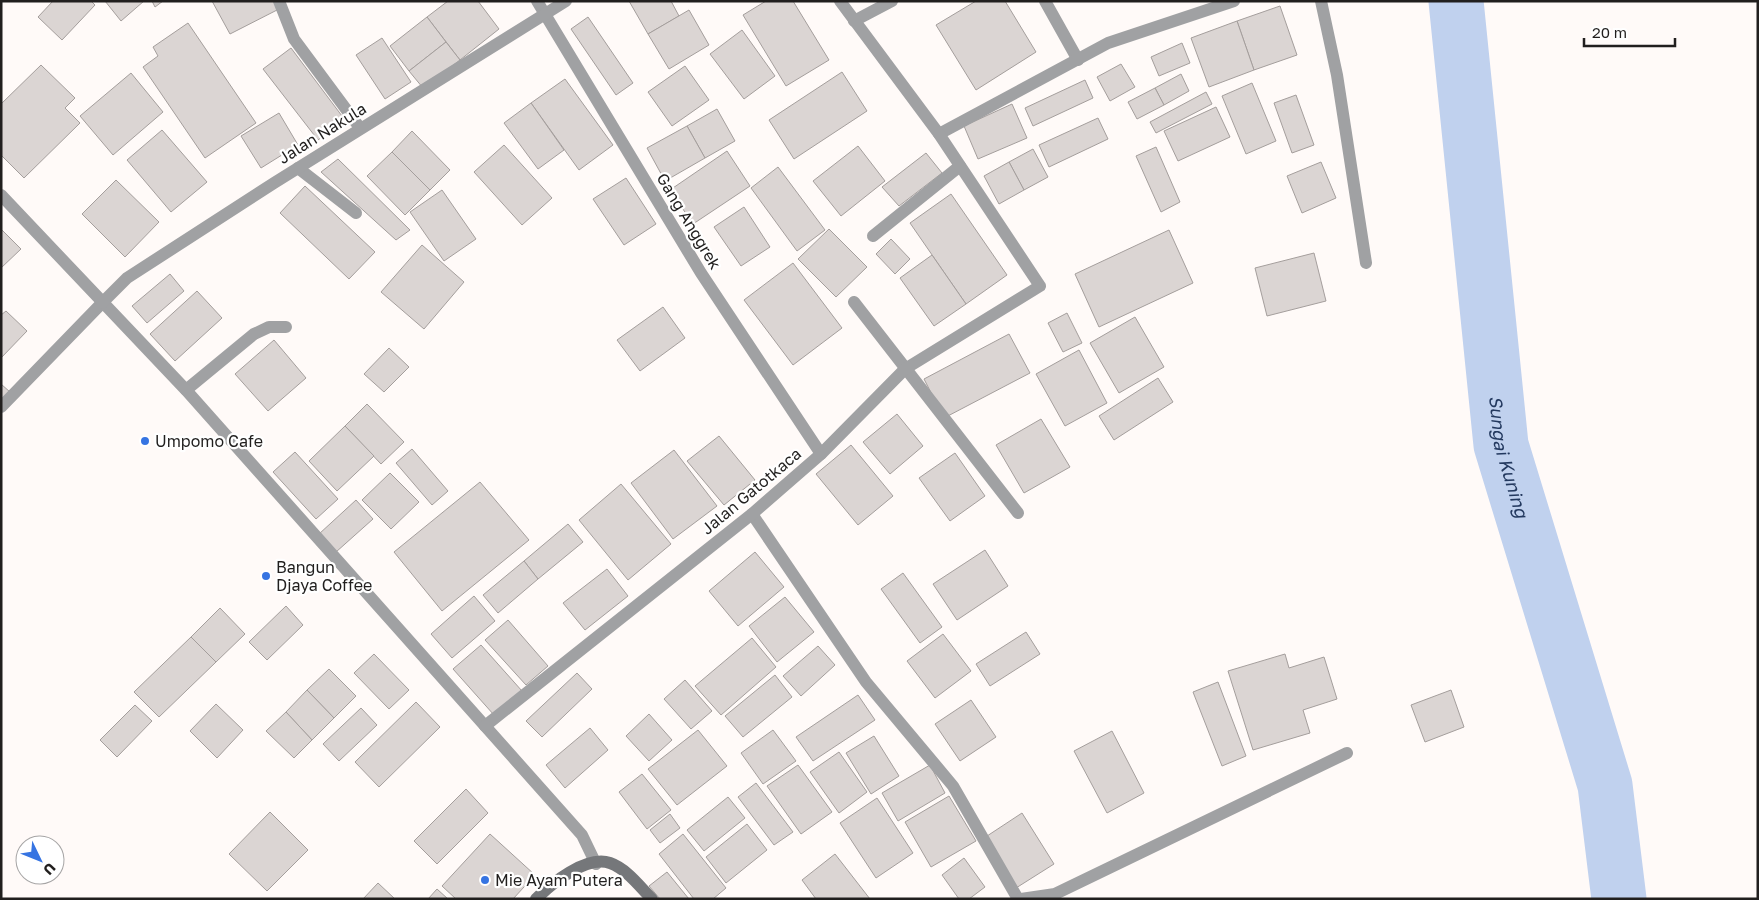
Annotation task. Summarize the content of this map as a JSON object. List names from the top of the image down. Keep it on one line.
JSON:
{"streets":{"street":["Jalan Nakula","Gang Anggrek","Jalan Gatotkaca"]},"crossings":[["Jalan Nakula","Gang Anggrek"],["Gang Anggrek","Jalan Gatotkaca"]],"water":["Sungai Kuning"],"places":["Umpomo Cafe","Bangun Djaya Coffee","Mie Ayam Putera"],"scale_bar":"20 m","north":"bottom right"}
